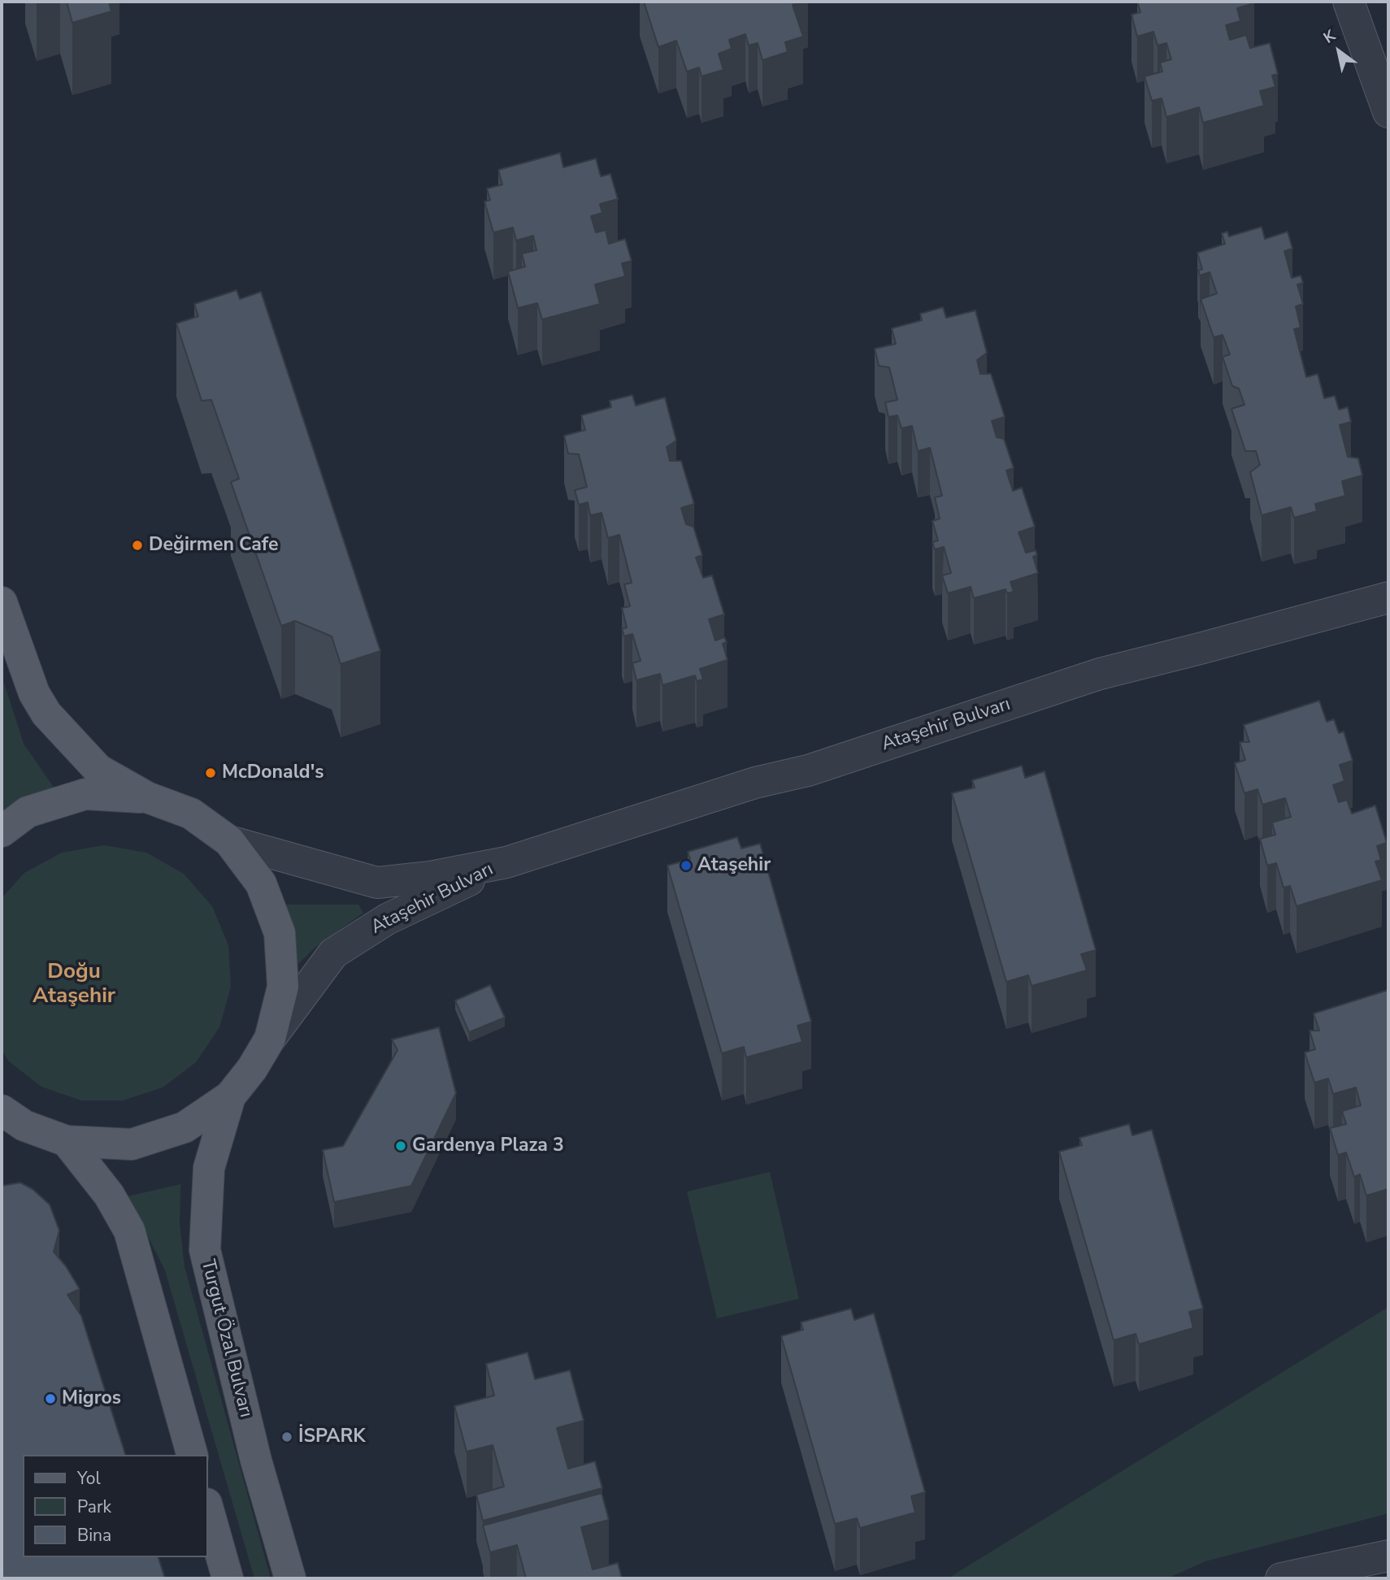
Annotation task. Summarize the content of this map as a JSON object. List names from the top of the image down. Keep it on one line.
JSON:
{"streets":{"main road":["Turgut Özal Bulvarı"],"street":["Ataşehir Bulvarı"]},"crossings":[["Ataşehir Bulvarı","Turgut Özal Bulvarı"]],"districts":["Doğu Ataşehir"],"places":["Değirmen Cafe","McDonald's","Ataşehir","Gardenya Plaza 3","Migros","İSPARK"],"legend":["Yol","Park","Bina"],"north":"top left"}
